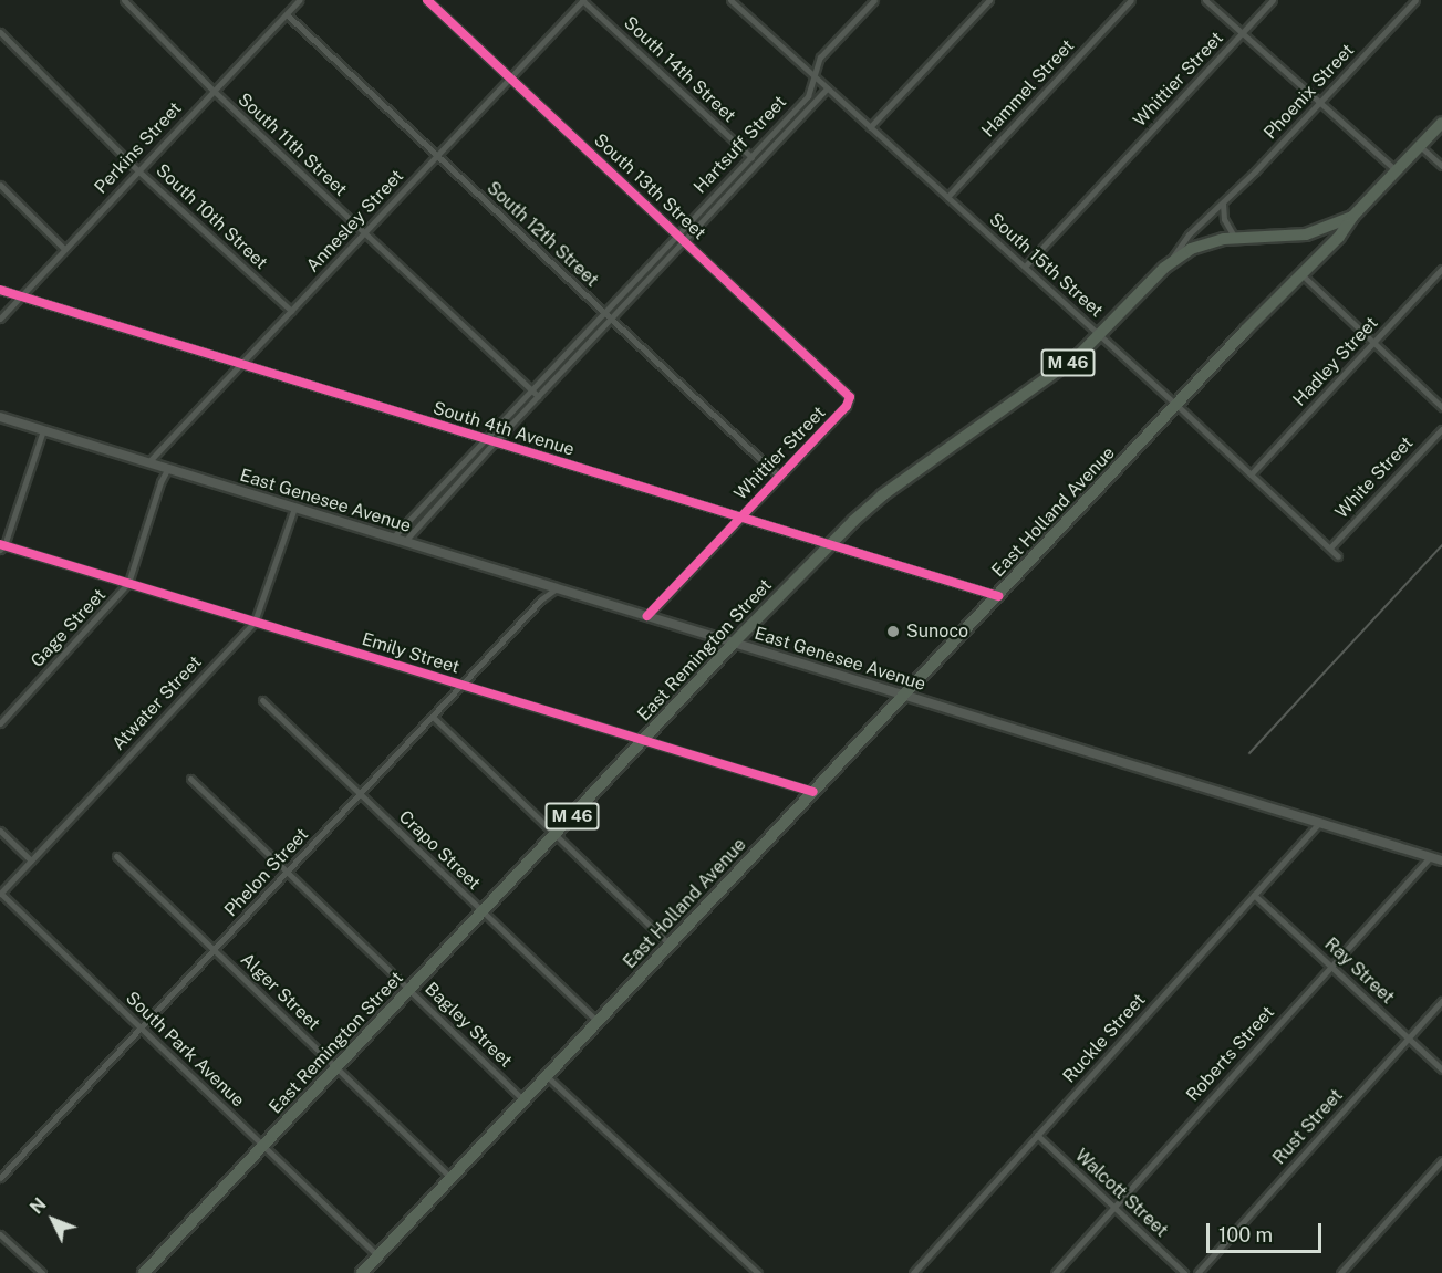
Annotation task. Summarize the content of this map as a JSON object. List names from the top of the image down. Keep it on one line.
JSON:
{"streets":{"highway":["M 46","East Holland Avenue","East Remington Street"],"main road":["East Genesee Avenue"],"street":["South 14th Street","Whittier Street","Hammel Street","Phoenix Street","South 11th Street","Hartsuff Street","Perkins Street","South 13th Street","South 10th Street","Annesley Street","South 12th Street","South 15th Street","Hadley Street","South 4th Avenue","White Street","Gage Street","Emily Street","Atwater Street","Crapo Street","Phelon Street","Ray Street","Alger Street","Bagley Street","Ruckle Street","South Park Avenue","Roberts Street","Rust Street","Walcott Street"]},"crossings":[["South 14th Street","Hartsuff Street"],["South 14th Street","Annesley Street"],["Whittier Street","South 13th Street"],["Whittier Street","South 12th Street"],["Whittier Street","South 15th Street"],["Whittier Street","South 4th Avenue"],["Whittier Street","East Genesee Avenue"],["Hammel Street","South 15th Street"],["Phoenix Street","East Remington Street"],["South 11th Street","Hartsuff Street"],["South 11th Street","Perkins Street"],["South 11th Street","Annesley Street"],["Hartsuff Street","South 13th Street"],["Hartsuff Street","South 12th Street"],["Hartsuff Street","South 15th Street"],["Hartsuff Street","South 4th Avenue"],["Hartsuff Street","East Genesee Avenue"],["Perkins Street","South 10th Street"],["Perkins Street","South 12th Street"],["Perkins Street","South 4th Avenue"],["South 13th Street","Annesley Street"],["South 10th Street","Annesley Street"],["Annesley Street","South 12th Street"],["Annesley Street","South 4th Avenue"],["Annesley Street","East Genesee Avenue"],["South 15th Street","Hadley Street"],["South 15th Street","White Street"],["South 15th Street","East Holland Avenue"],["South 15th Street","East Remington Street"],["South 4th Avenue","East Holland Avenue"],["South 4th Avenue","East Remington Street"],["East Genesee Avenue","East Holland Avenue"],["East Genesee Avenue","Gage Street"],["East Genesee Avenue","East Remington Street"],["East Genesee Avenue","Atwater Street"],["East Genesee Avenue","Phelon Street"],["East Genesee Avenue","Ruckle Street"],["East Genesee Avenue","Roberts Street"],["East Holland Avenue","East Remington Street"],["East Holland Avenue","Emily Street"],["East Holland Avenue","Crapo Street"],["East Holland Avenue","Alger Street"],["East Holland Avenue","Bagley Street"],["East Holland Avenue","South Park Avenue"],["Gage Street","Emily Street"],["East Remington Street","Emily Street"],["East Remington Street","Crapo Street"],["East Remington Street","Alger Street"],["East Remington Street","Bagley Street"],["East Remington Street","South Park Avenue"],["Emily Street","Atwater Street"],["Emily Street","Phelon Street"],["Atwater Street","South Park Avenue"],["Crapo Street","Phelon Street"],["Phelon Street","Alger Street"],["Phelon Street","Bagley Street"],["Phelon Street","South Park Avenue"],["Ray Street","Ruckle Street"],["Ray Street","Roberts Street"],["Ray Street","Rust Street"],["Ruckle Street","Walcott Street"],["Roberts Street","Walcott Street"]],"places":["Sunoco"],"scale_bar":"100 m","north":"top left"}
